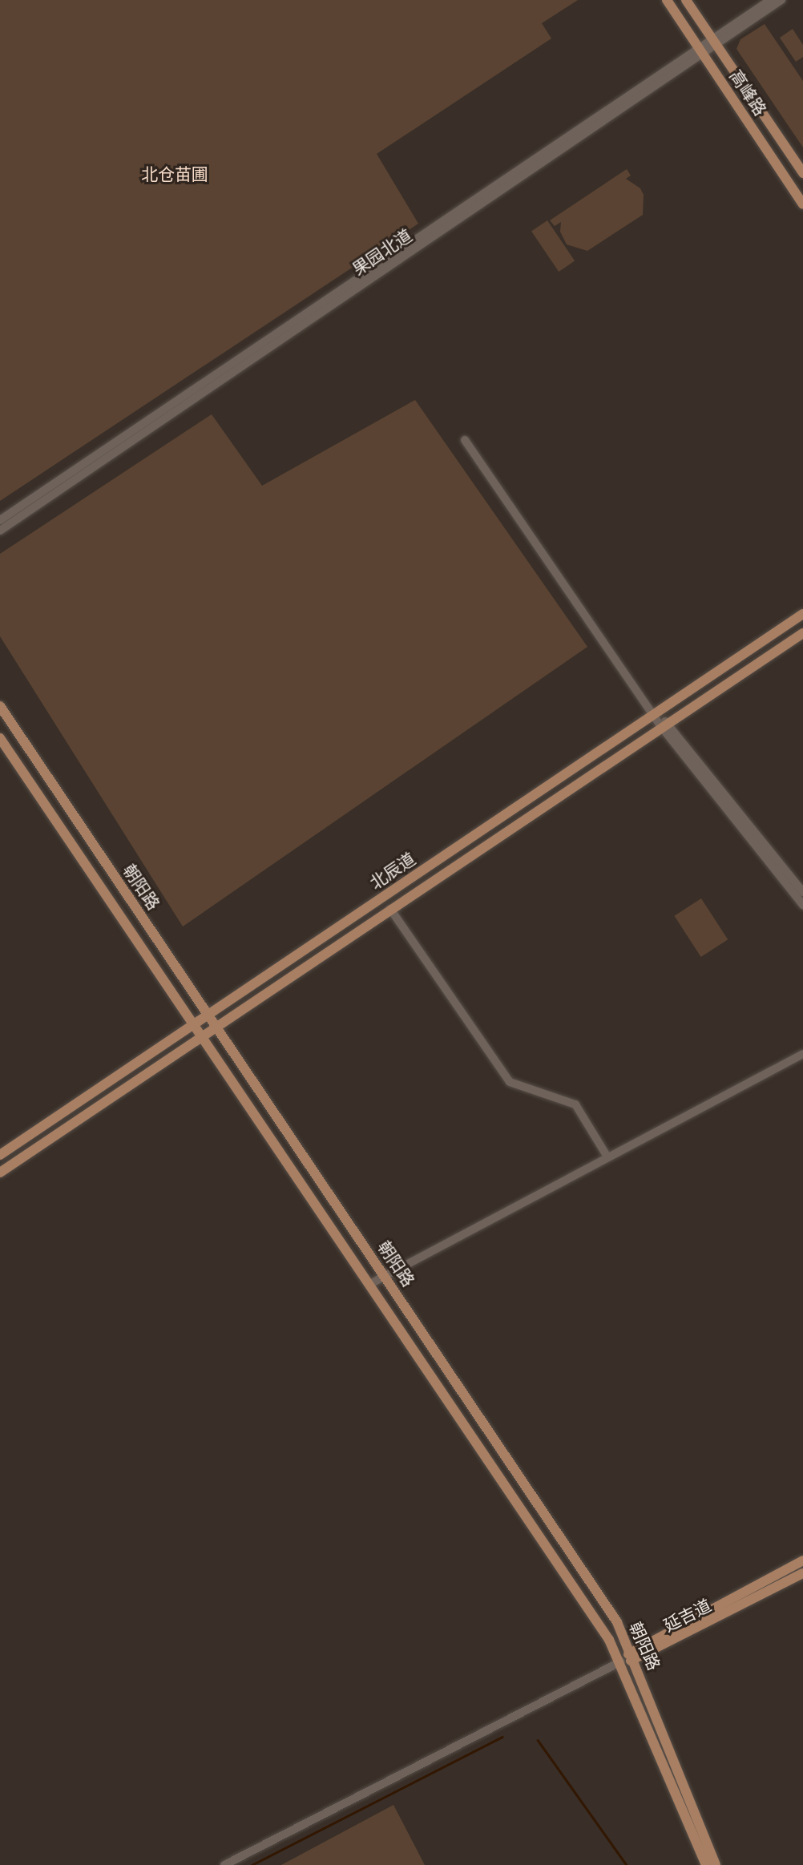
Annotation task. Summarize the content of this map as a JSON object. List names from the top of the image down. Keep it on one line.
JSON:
{"streets":{"main road":["高峰路","北辰道","朝阳路","延吉道"],"street":["果园北道"]},"crossings":[["高峰路","果园北道"],["北辰道","朝阳路"],["朝阳路","延吉道"]],"parks":["北仓苗圃"]}
